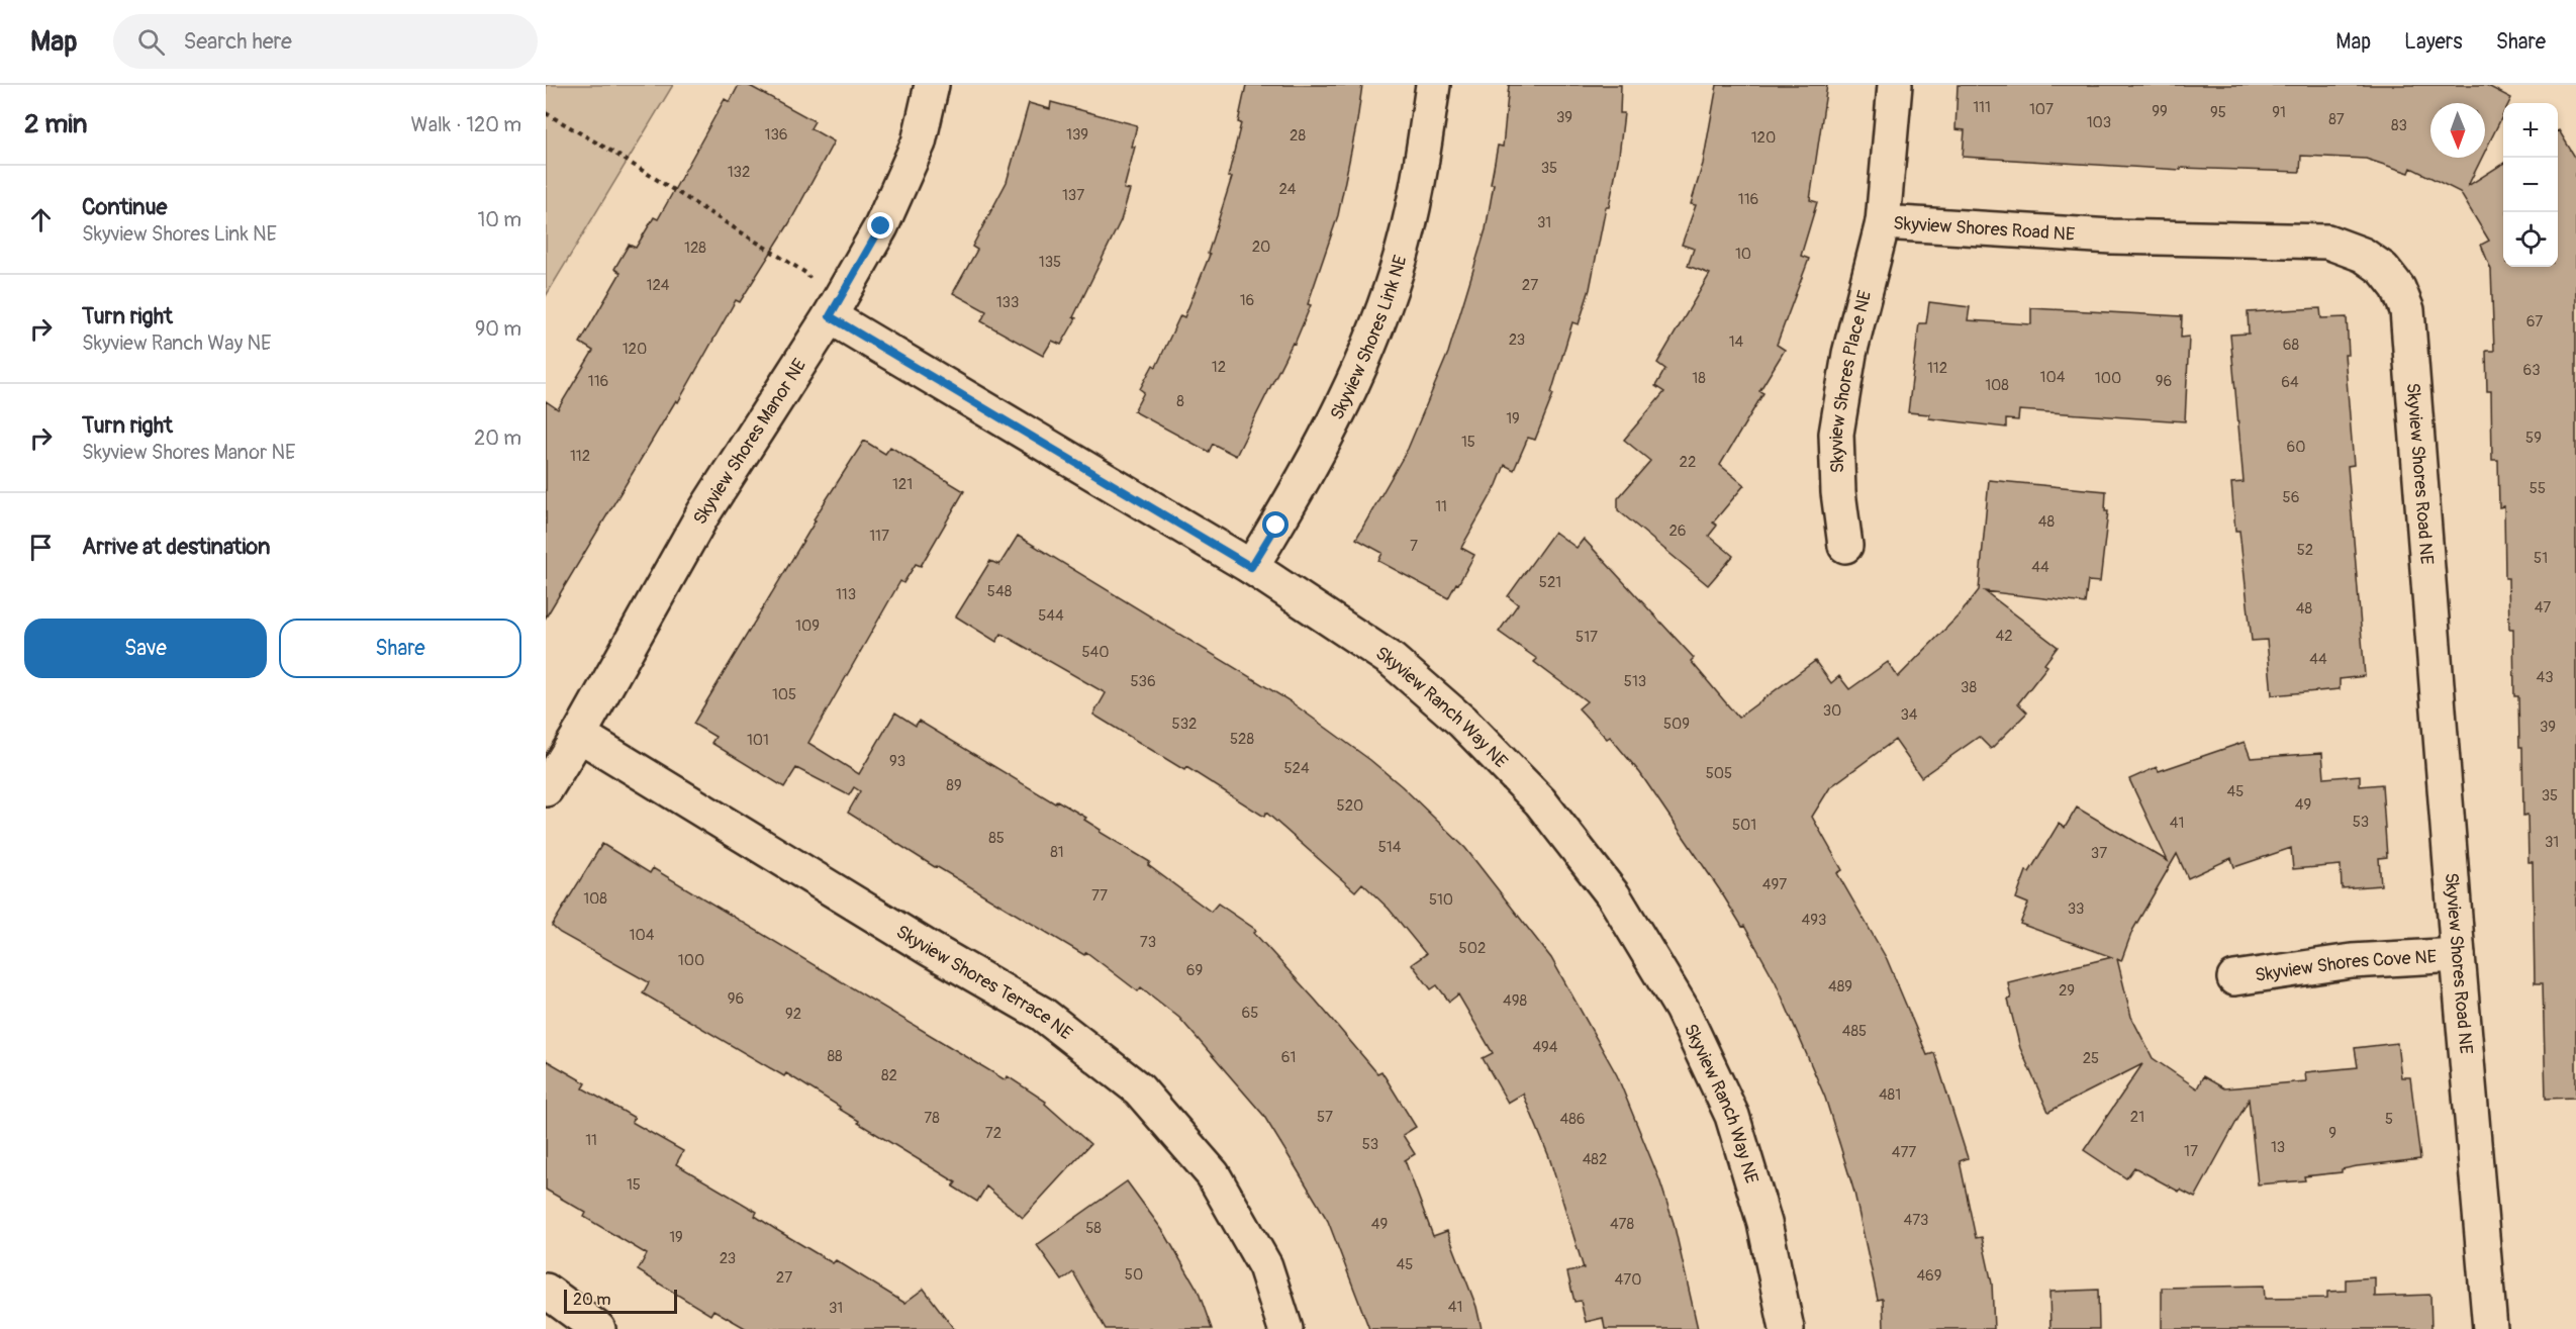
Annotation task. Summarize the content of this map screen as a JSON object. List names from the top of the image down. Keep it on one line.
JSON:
{"streets":{"street":["Skyview Shores Road NE","Skyview Shores Link NE","Skyview Shores Place NE","Skyview Shores Manor NE","Skyview Ranch Way NE","Skyview Shores Cove NE","Skyview Shores Terrace NE"]},"crossings":[["Skyview Shores Road NE","Skyview Shores Place NE"],["Skyview Shores Road NE","Skyview Shores Cove NE"],["Skyview Shores Link NE","Skyview Ranch Way NE"],["Skyview Shores Manor NE","Skyview Ranch Way NE"],["Skyview Shores Manor NE","Skyview Shores Terrace NE"]],"house_numbers":["111","107","99","95","91","39","87","103","83","136","139","28","120","35","132","24","137","116","31","20","128","10","135","124","27","16","133","67","23","14","68","120","12","112","63","104","18","100","116","96","64","108","8","19","59","15","60","112","22","121","55","56","11","48","26","117","7","52","51","44","521","548","113","47","48","544","109","42","517","540","44","43","536","513","38","105","30","34","532","509","39","528","101","93","524","505","89","45","35","49","520","53","41","501","85","31","514","81","37","497","77","108","510","33","493","104","73","502","100","69","489","29","96","498","65","92","485","494","88","61","25","82","481","57","21","78","486","5","72","9","11","53","13","17","477","482","15","473","49","478","58","19","23","45","50","469","27","470","41","31"],"scale_bar":"20 m","north":"bottom","page":{"header":"Map","search":"Search here","nav":["Map","Layers","Share"],"heading":["2 min","Walk · 120 m"],"map_buttons":["+","−"],"list":[["Continue","Skyview Shores Link NE","10 m"],["Turn right","Skyview Ranch Way NE","90 m"],["Turn right","Skyview Shores Manor NE","20 m"],"Arrive at destination"],"buttons":["Save","Share"],"scale":"20 m"}}
